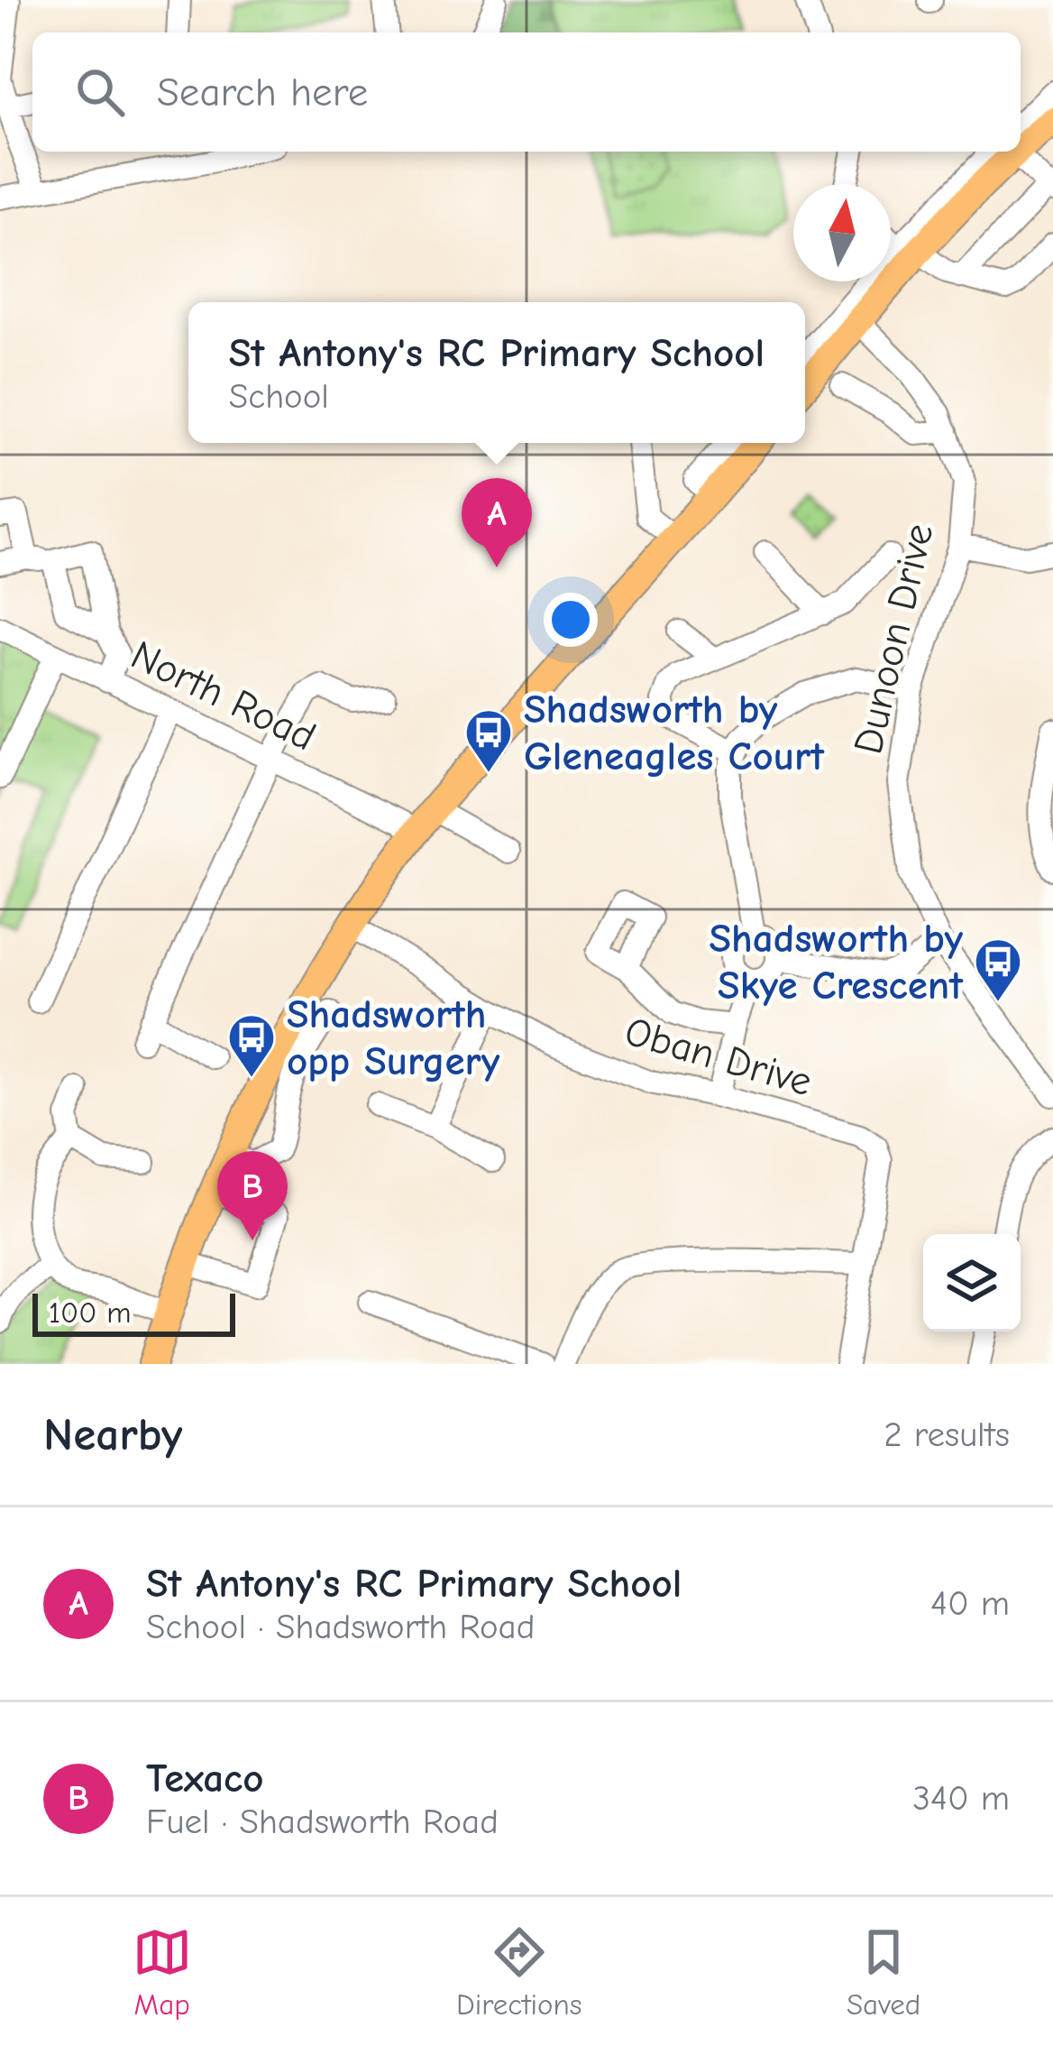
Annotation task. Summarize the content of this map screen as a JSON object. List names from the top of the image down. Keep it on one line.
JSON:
{"streets":{"street":["Dunoon Drive","North Road","Oban Drive"]},"places":{"bus stop":["Shadsworth by Gleneagles Court","Shadsworth by Skye Crescent","Shadsworth opp Surgery"]},"scale_bar":"100 m","north":"top","page":{"search":"Search here","popup":["St Antony's RC Primary School","School"],"pins":["A","B"],"scale":"100 m","heading":["Nearby","2 results"],"list":[{"mark":"A","name":"St Antony's RC Primary School","note":"School · Shadsworth Road","value":"40 m"},{"mark":"B","name":"Texaco","note":"Fuel · Shadsworth Road","value":"340 m"}],"nav":["Map","Directions","Saved"]}}
